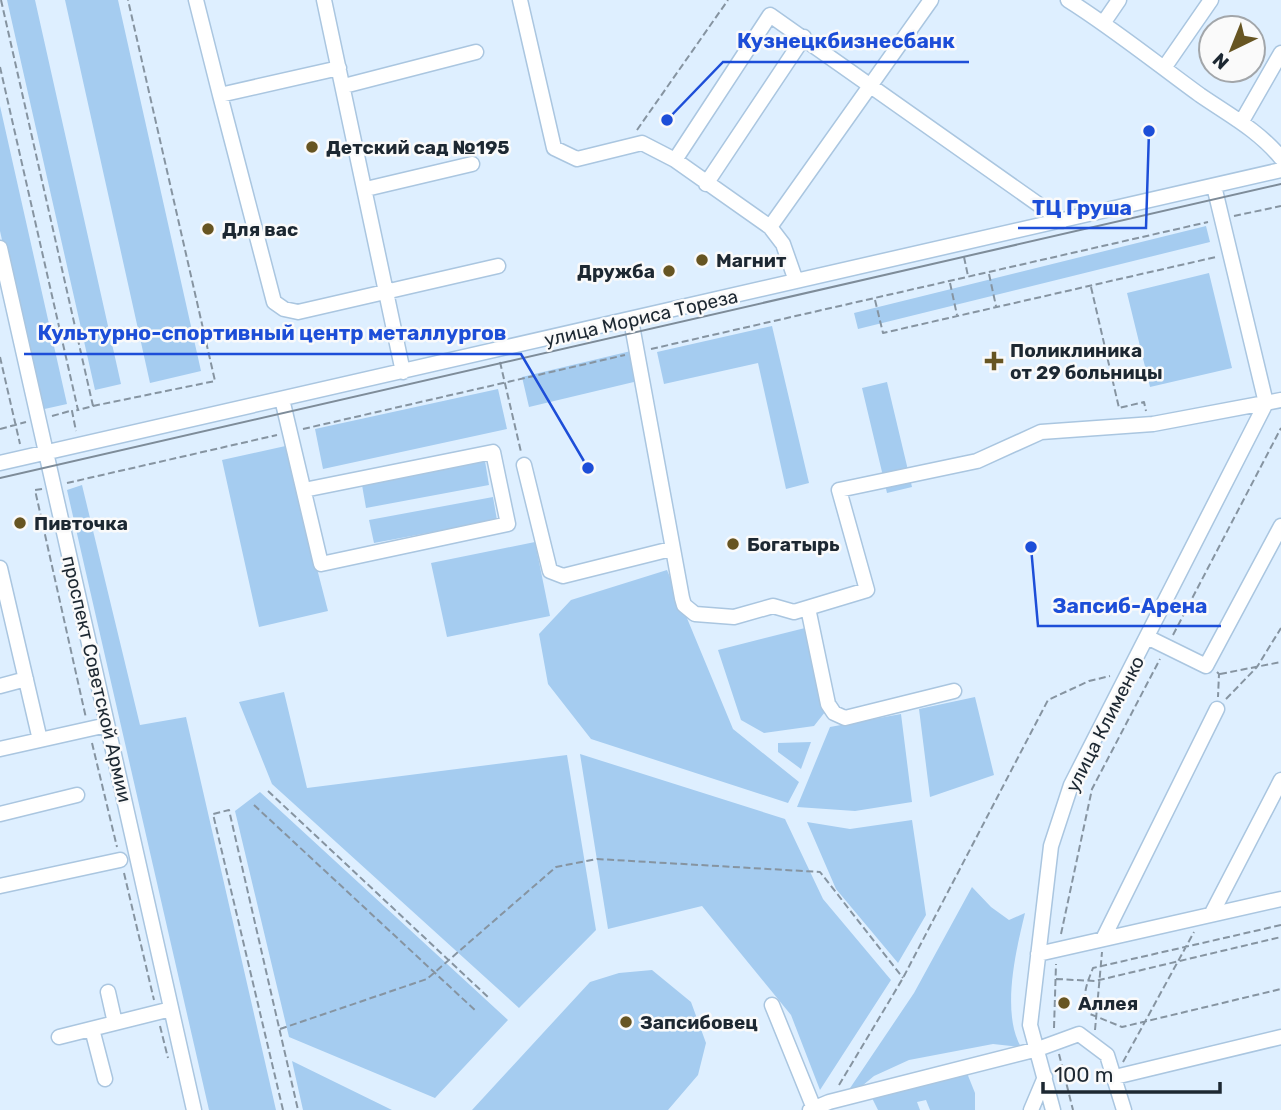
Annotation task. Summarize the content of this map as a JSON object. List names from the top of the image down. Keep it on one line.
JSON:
{"streets":{"street":["улица Мориса Тореза","проспект Советской Армии","улица Клименко"]},"crossings":[["улица Мориса Тореза","проспект Советской Армии"]],"places":{"other":["Кузнецкбизнесбанк","ТЦ Груша","Детский сад №195","Для вас","Магнит","Дружба","Культурно-спортивный центр металлургов","Пивточка","Богатырь","Запсиб-Арена","Аллея","Запсибовец"],"health":["Поликлиника от 29 больницы"]},"scale_bar":"100 m","north":"bottom left"}
